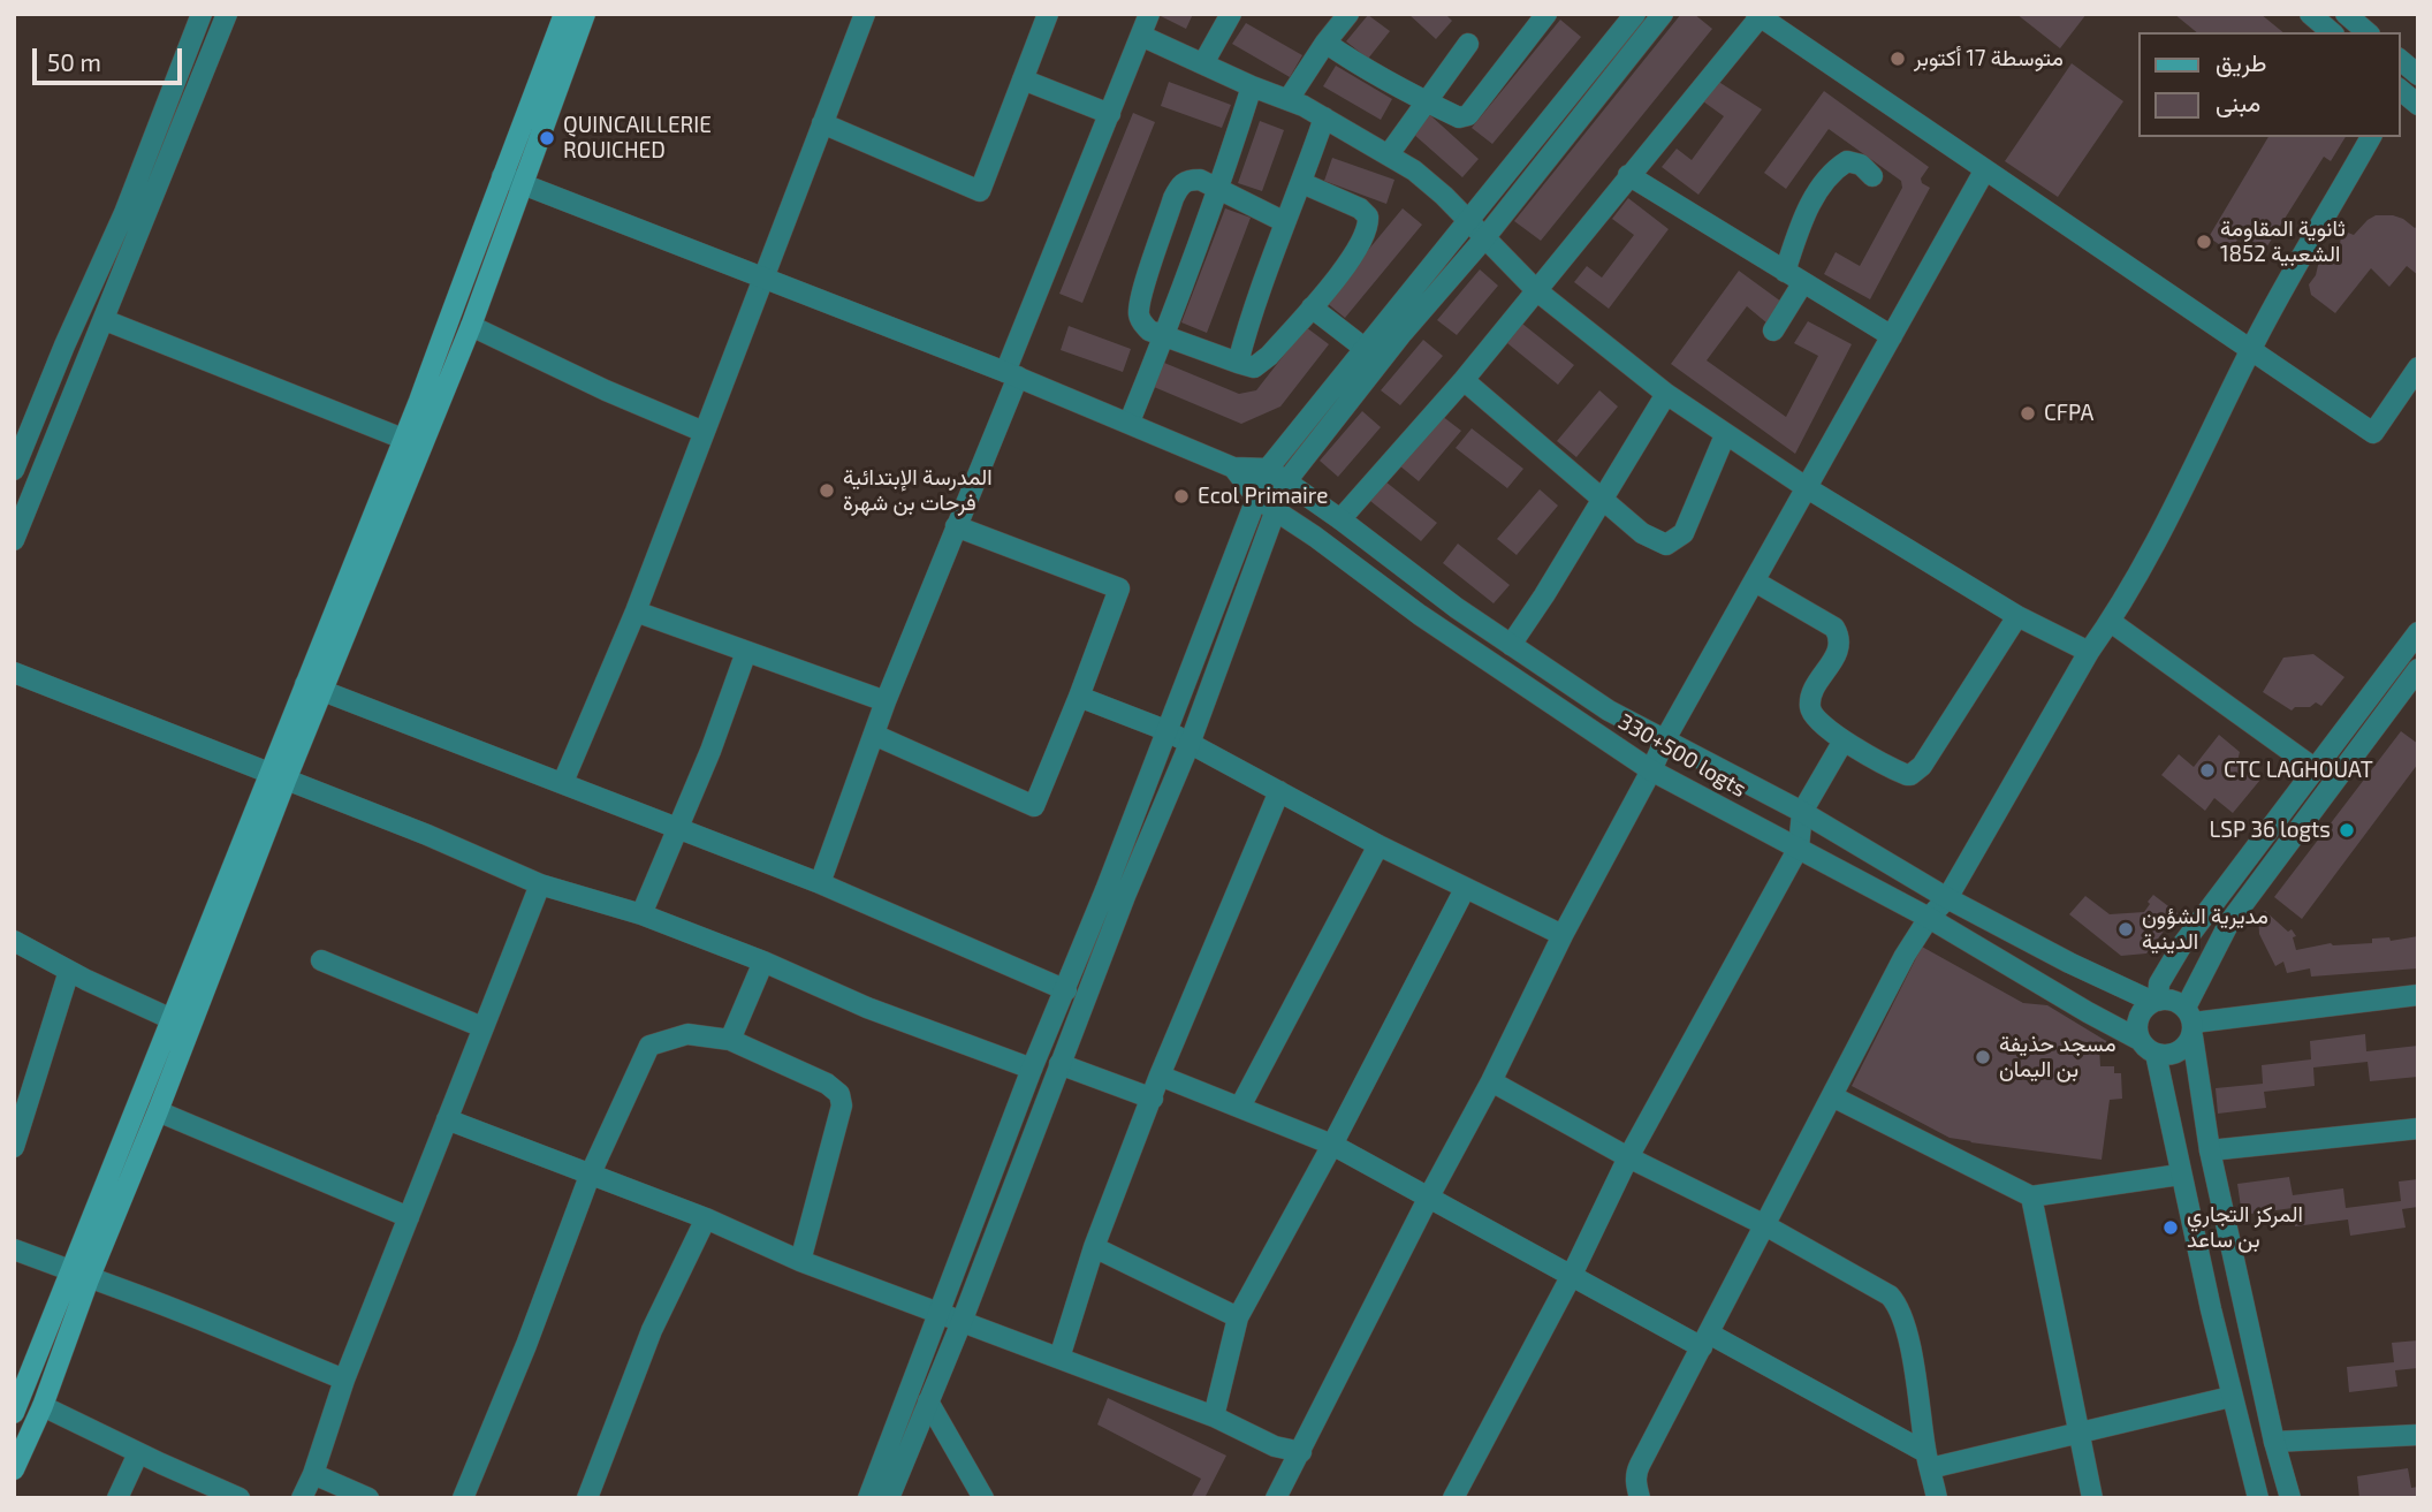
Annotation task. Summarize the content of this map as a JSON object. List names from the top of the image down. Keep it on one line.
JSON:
{"streets":{"street":["330+500 logts"]},"places":["متوسطة 17 أكتوبر","QUINCAILLERIE ROUICHED","ثانوية المقاومة الشعبية 1852","CFPA","المدرسة الإبتدائية فرحات بن شهرة","Ecol Primaire","CTC LAGHOUAT","LSP 36 logts","مديرية الشؤون الدينية","مسجد حذيفة بن اليمان","المركز التجاري بن ساعد"],"legend":["طريق","مبنى"],"scale_bar":"50 m"}
